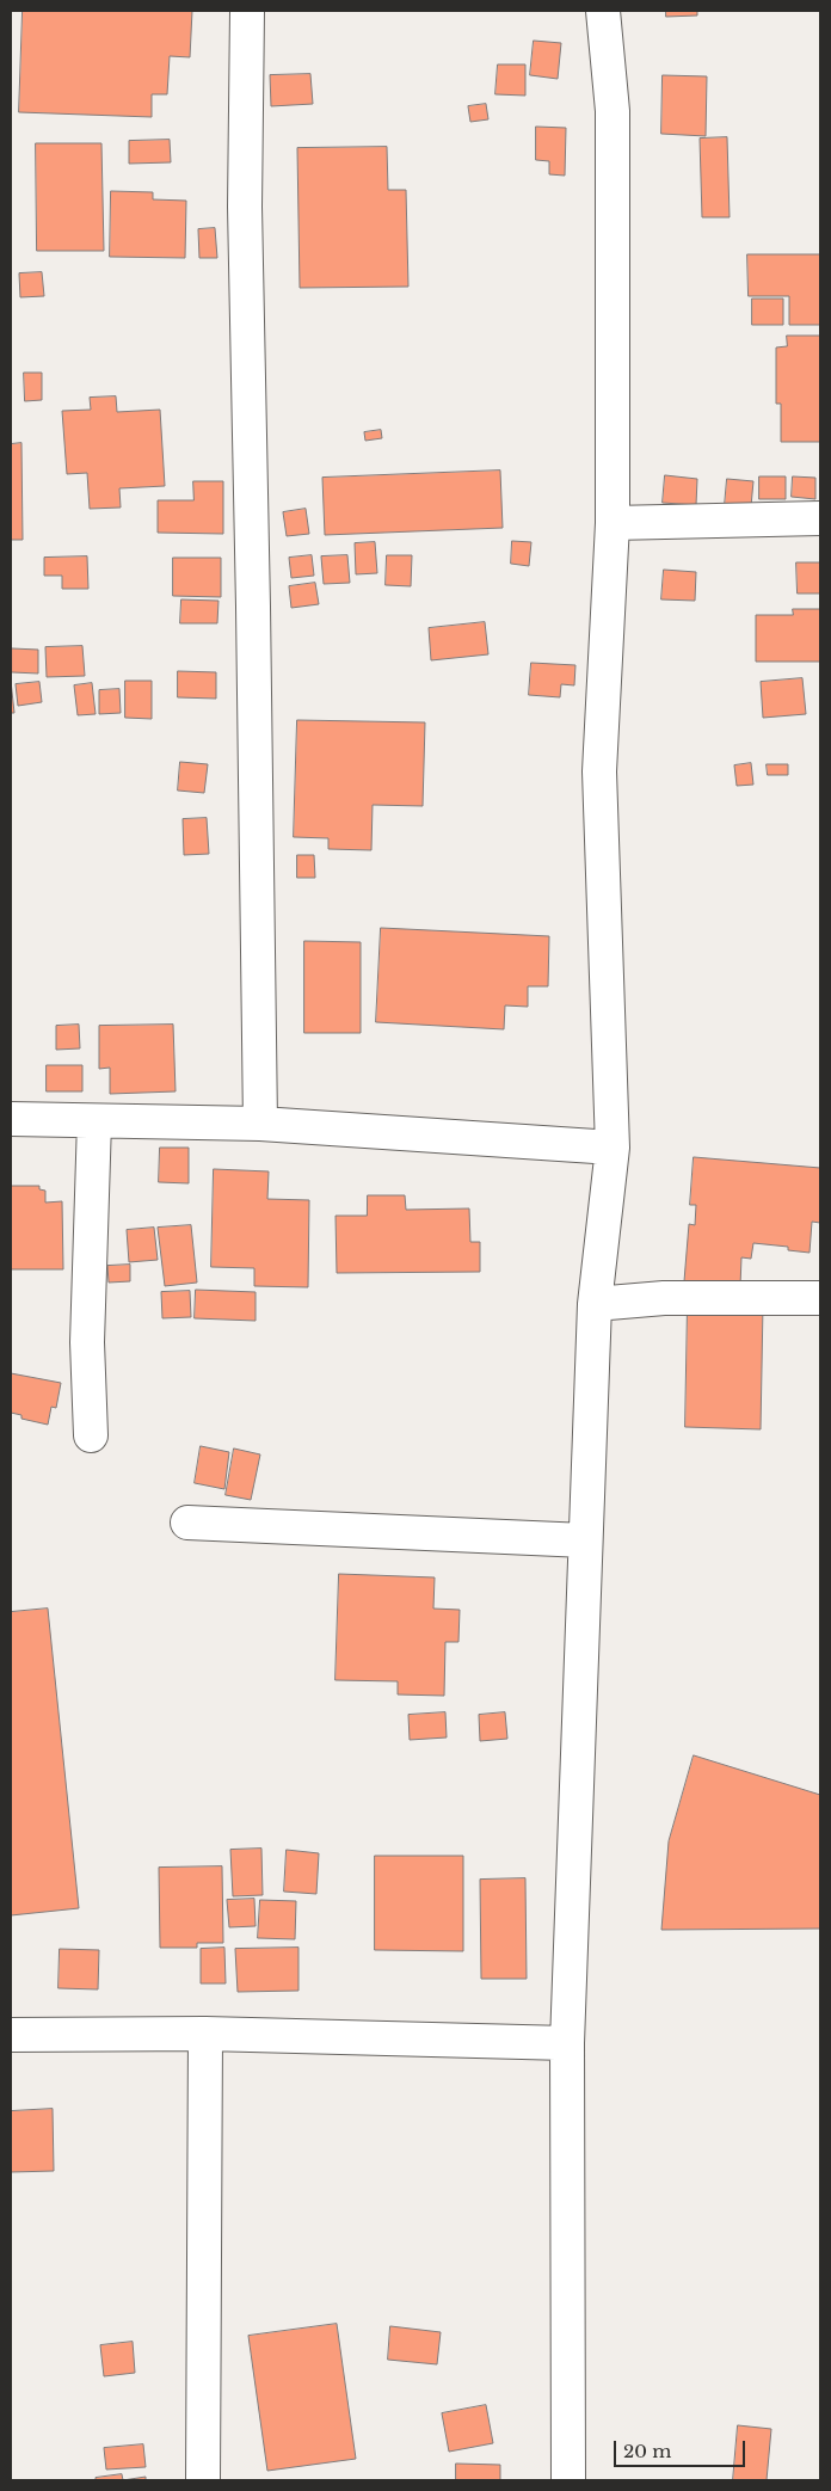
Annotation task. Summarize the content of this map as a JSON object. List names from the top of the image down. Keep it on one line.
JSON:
{"scale_bar":"20 m"}
